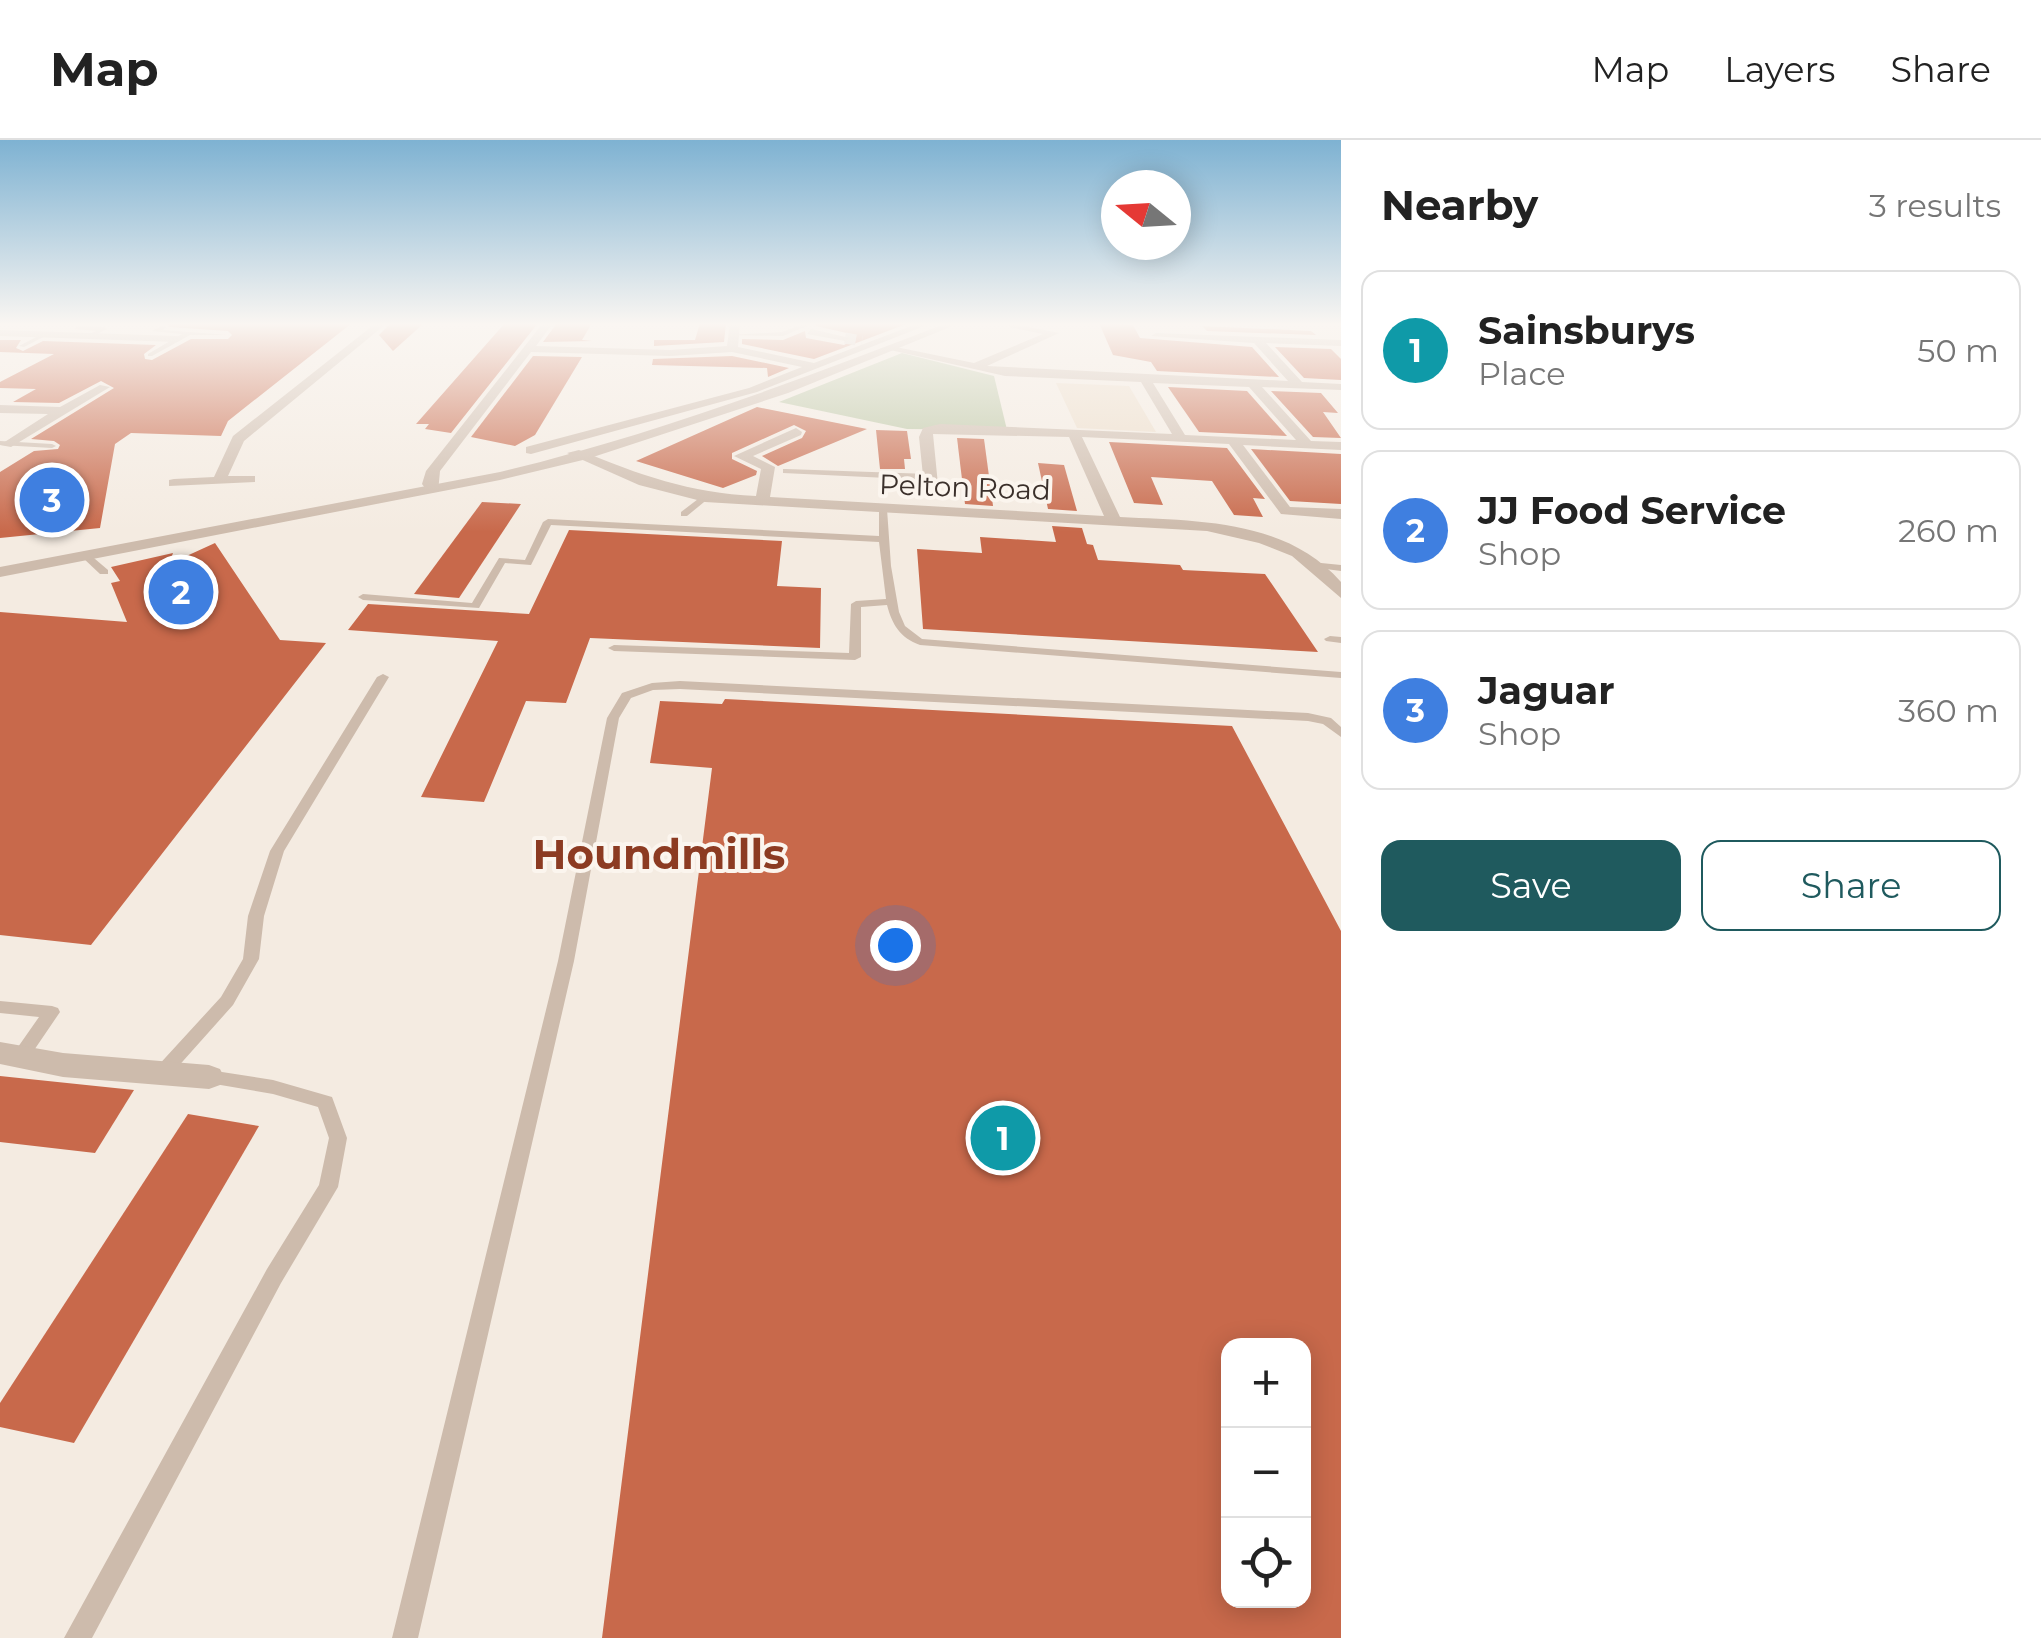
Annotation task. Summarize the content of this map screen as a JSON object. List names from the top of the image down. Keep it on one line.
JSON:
{"streets":{"street":["Pelton Road"]},"districts":["Houndmills"],"north":"left","page":{"header":"Map","nav":["Map","Layers","Share"],"heading":["Nearby","3 results"],"list":[{"mark":"1","name":"Sainsburys","note":"Place","value":"50 m"},{"mark":"2","name":"JJ Food Service","note":"Shop","value":"260 m"},{"mark":"3","name":"Jaguar","note":"Shop","value":"360 m"}],"pins":["3","2","1"],"buttons":["Save","Share"],"map_buttons":["+","−"]}}
